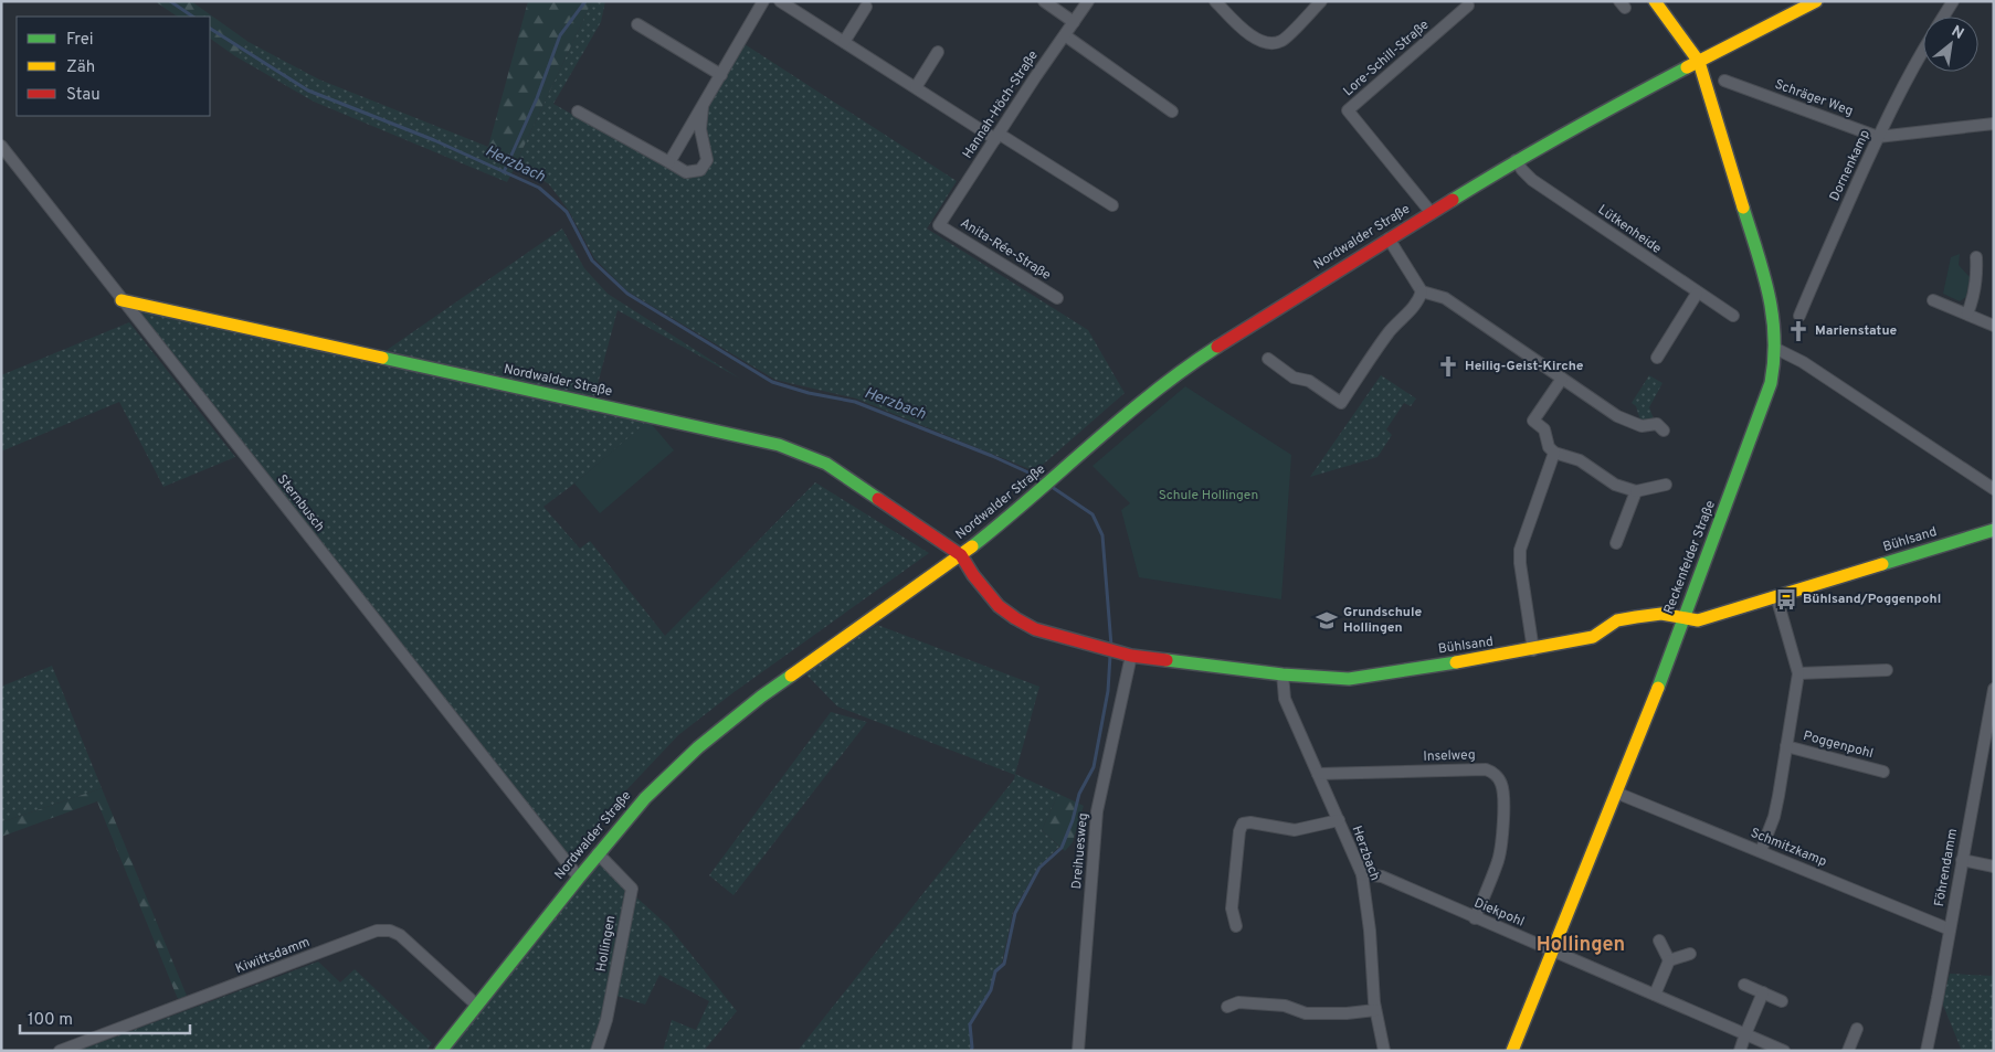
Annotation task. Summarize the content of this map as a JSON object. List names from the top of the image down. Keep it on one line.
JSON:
{"streets":{"street":["Lore-Schill-Straße","Schräger Weg","Hannah-Höch-Straße","Dornenkamp","Lütkenheide","Nordwalder Straße","Anita-Rée-Straße","Sternbusch","Bühlsand","Reckenfelder Straße","Poggenpohl","Inselweg","Schmitzkamp","Dreihuesweg","Herzbach","Föhrendamm","Diekpohl","Hollingen","Kiwittsdamm"]},"crossings":[["Lore-Schill-Straße","Nordwalder Straße"],["Schräger Weg","Dornenkamp"],["Hannah-Höch-Straße","Anita-Rée-Straße"],["Lütkenheide","Nordwalder Straße"],["Nordwalder Straße","Sternbusch"],["Nordwalder Straße","Bühlsand"],["Nordwalder Straße","Reckenfelder Straße"],["Nordwalder Straße","Hollingen"],["Nordwalder Straße","Kiwittsdamm"],["Bühlsand","Reckenfelder Straße"],["Bühlsand","Poggenpohl"],["Bühlsand","Dreihuesweg"],["Bühlsand","Herzbach"],["Reckenfelder Straße","Schmitzkamp"],["Reckenfelder Straße","Diekpohl"],["Poggenpohl","Schmitzkamp"],["Inselweg","Herzbach"],["Inselweg","Diekpohl"],["Schmitzkamp","Föhrendamm"],["Herzbach","Diekpohl"]],"districts":["Hollingen"],"water":["Herzbach"],"parks":["Schule Hollingen"],"places":{"church":["Marienstatue","Heilig-Geist-Kirche"],"bus stop":["Bühlsand/Poggenpohl"],"school or university":["Grundschule Hollingen"]},"legend":["Frei","Zäh","Stau"],"scale_bar":"100 m","north":"top right"}
